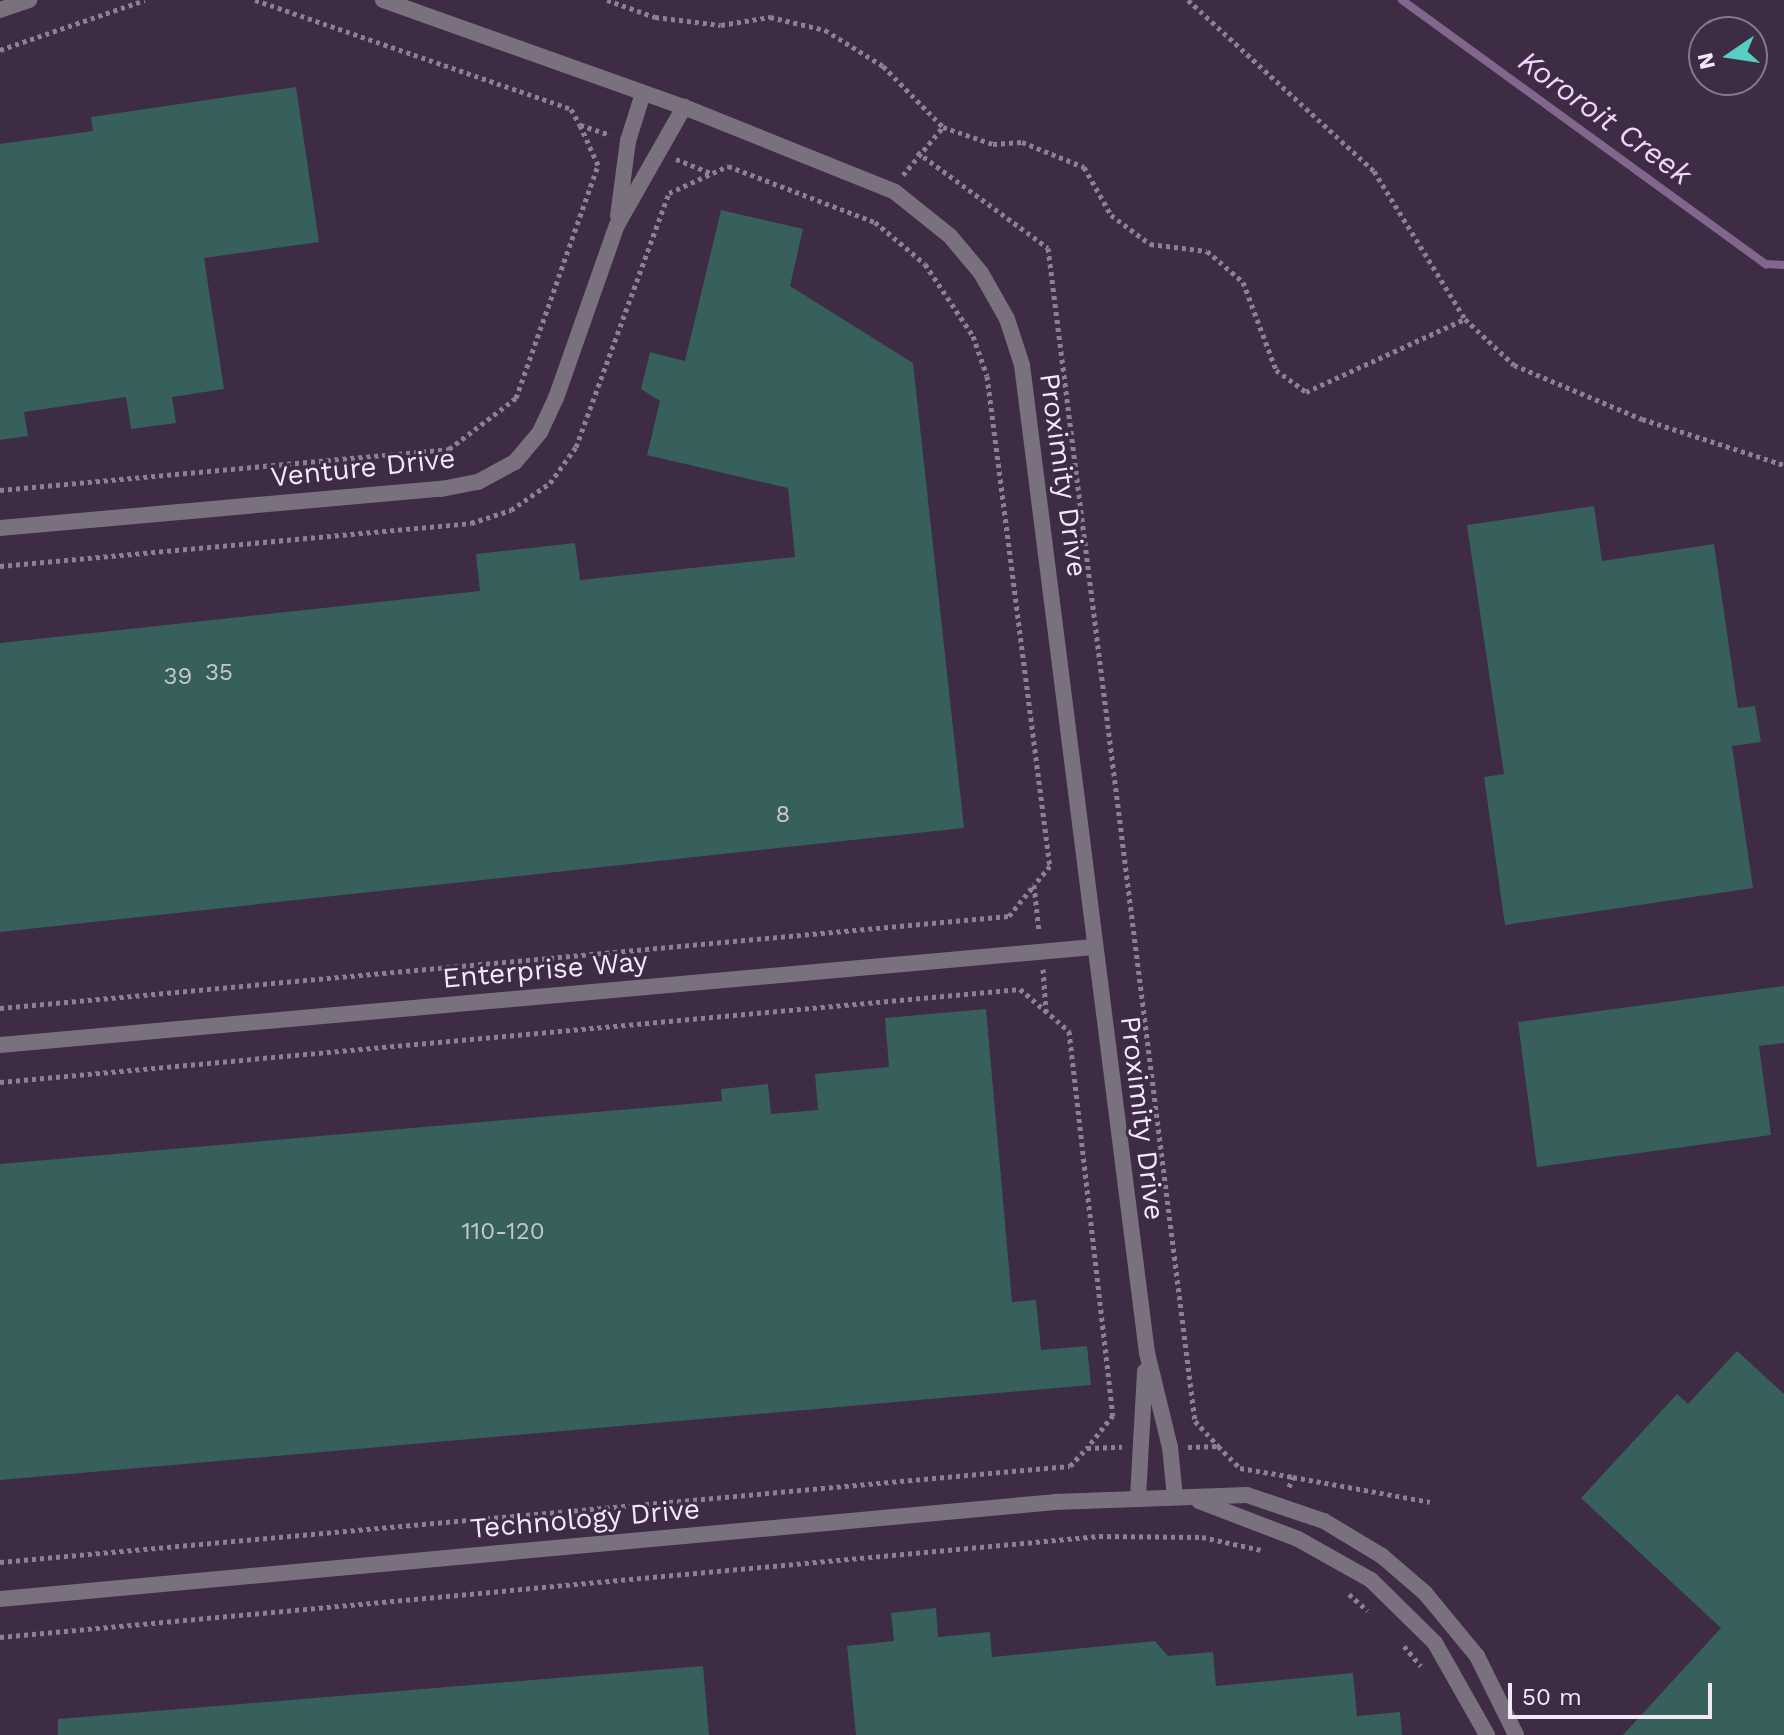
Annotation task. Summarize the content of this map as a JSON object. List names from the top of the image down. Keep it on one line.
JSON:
{"streets":{"street":["Venture Drive","Proximity Drive","Enterprise Way","Technology Drive"]},"crossings":[["Venture Drive","Proximity Drive"],["Proximity Drive","Enterprise Way"],["Proximity Drive","Technology Drive"]],"water":["Kororoit Creek"],"house_numbers":["35","39","8","110-120"],"scale_bar":"50 m","north":"left"}
